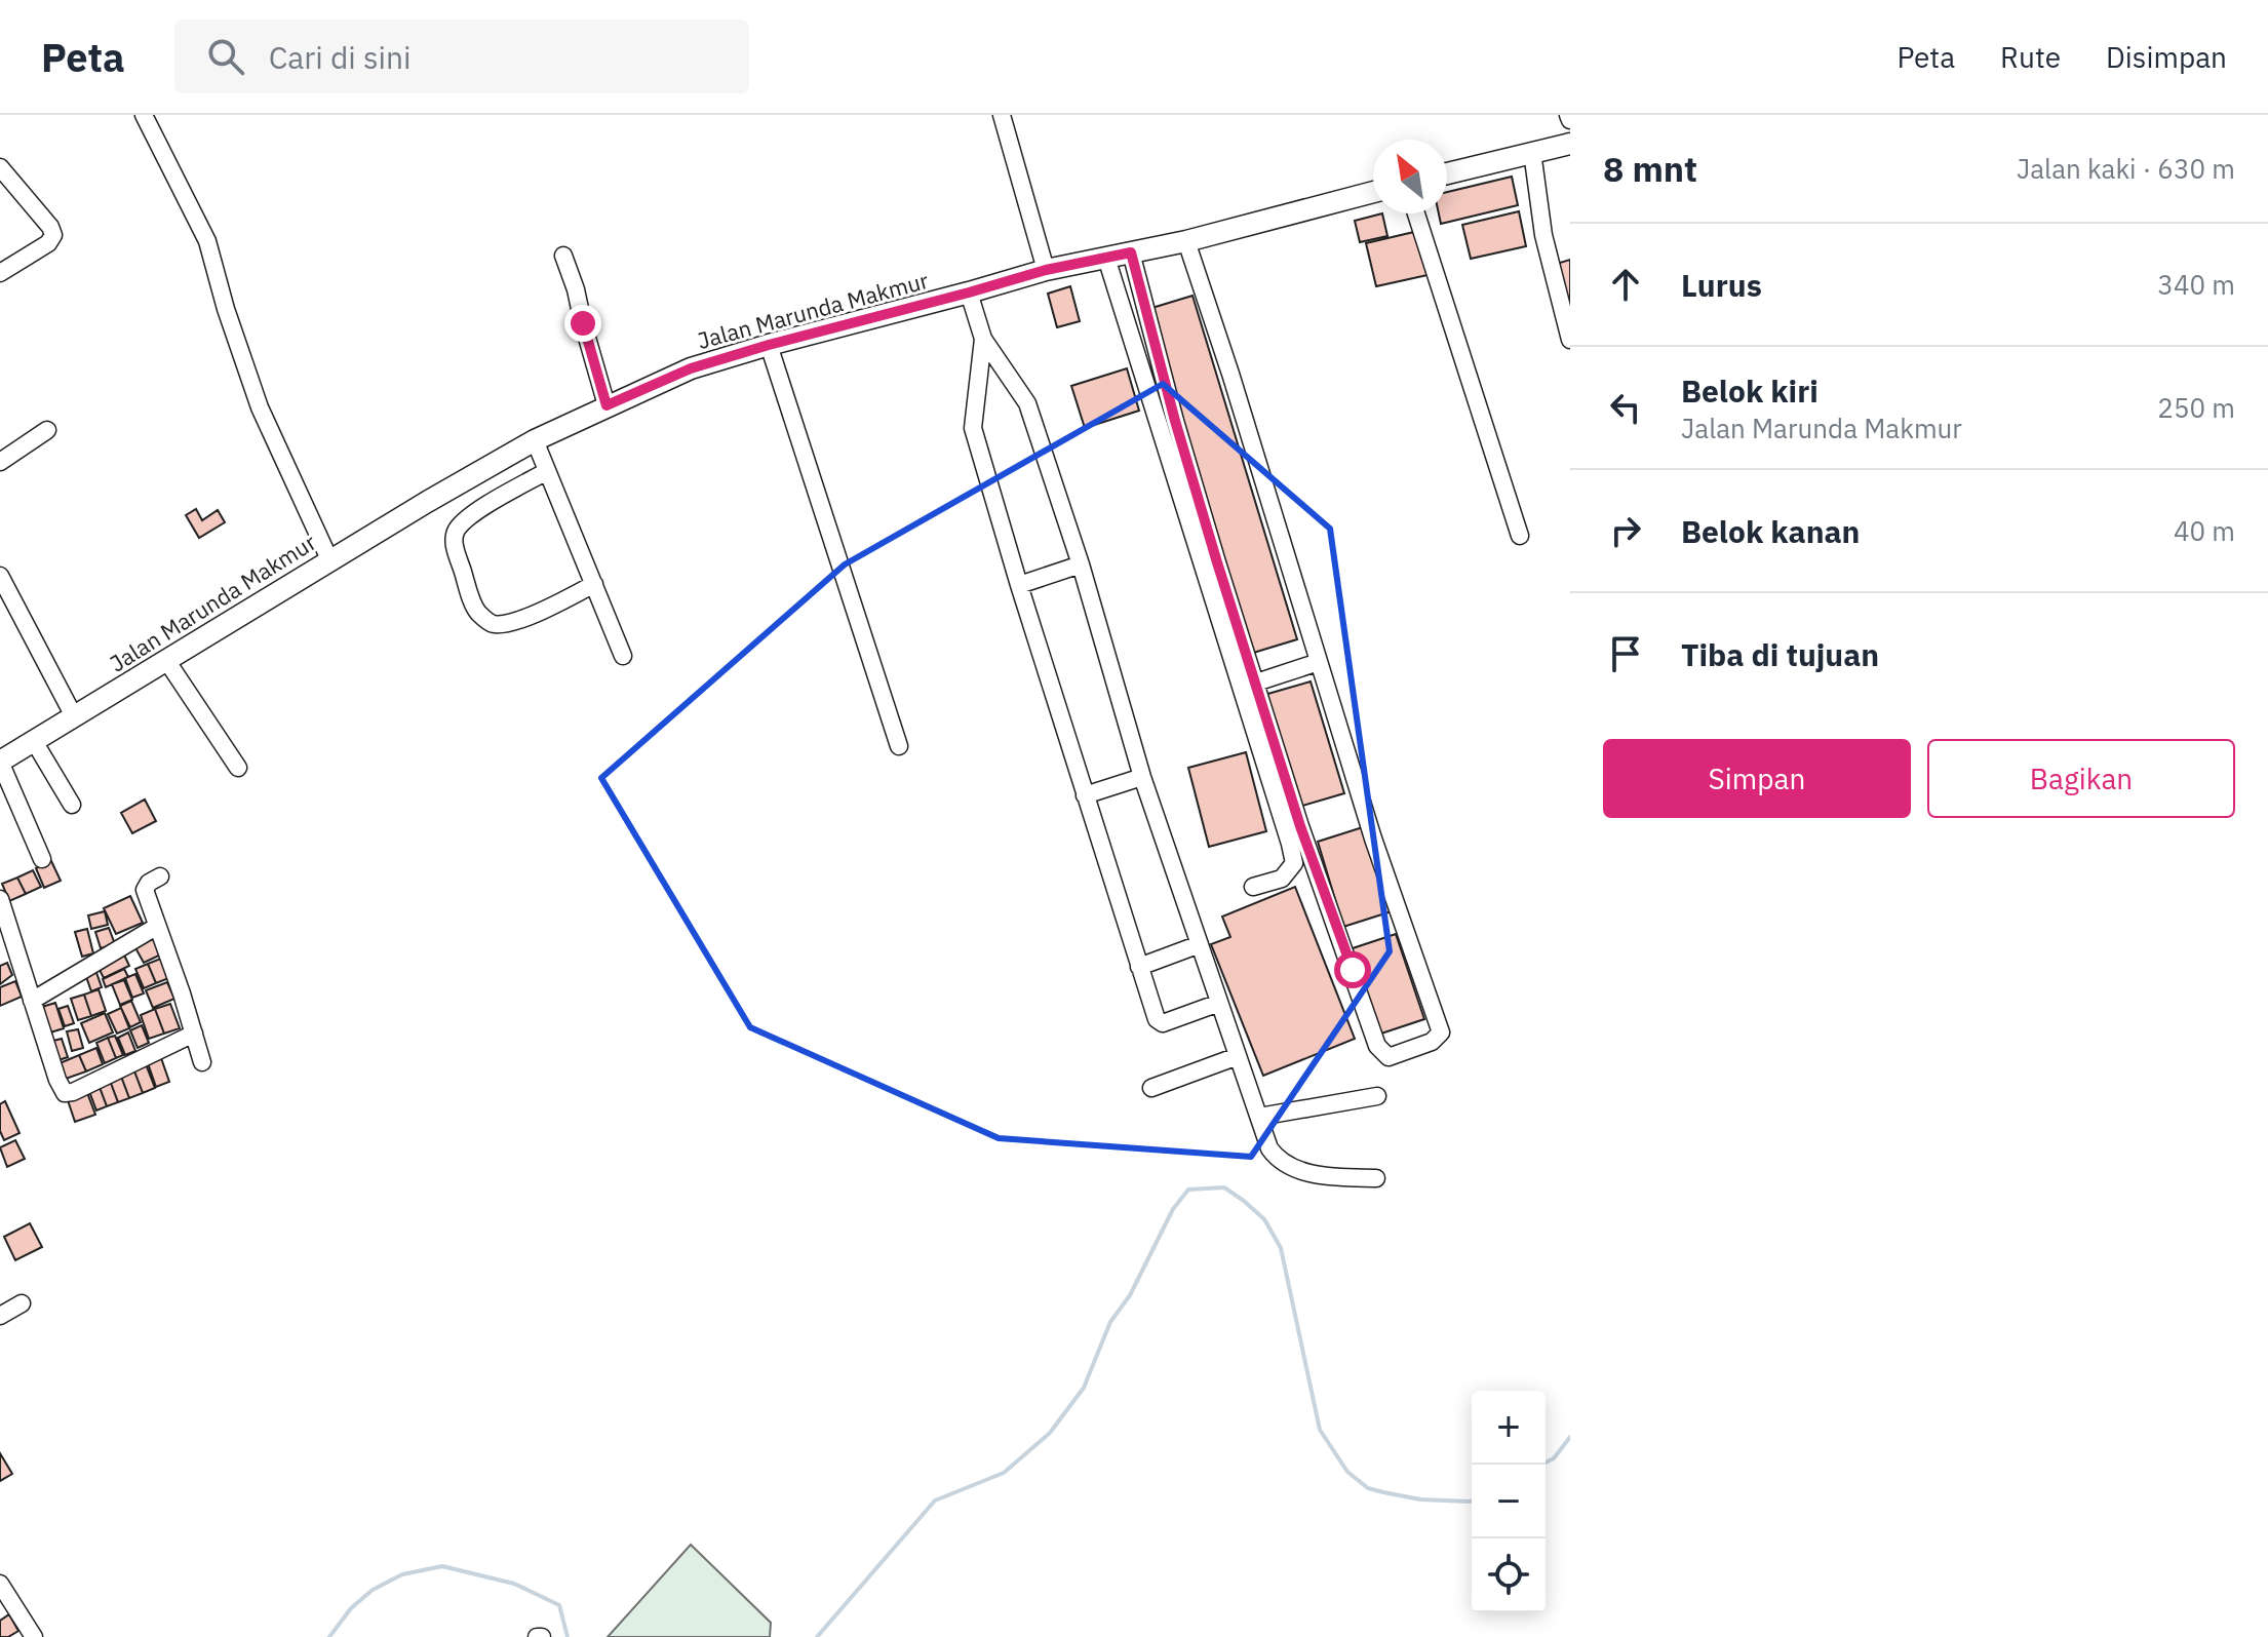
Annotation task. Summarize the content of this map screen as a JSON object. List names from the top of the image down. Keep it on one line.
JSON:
{"streets":{"main road":["Jalan Marunda Makmur"]},"north":"top left","page":{"header":"Peta","search":"Cari di sini","nav":["Peta","Rute","Disimpan"],"heading":["8 mnt","Jalan kaki · 630 m"],"list":[["Lurus","340 m"],["Belok kiri","Jalan Marunda Makmur","250 m"],["Belok kanan","40 m"],"Tiba di tujuan"],"buttons":["Simpan","Bagikan"],"map_buttons":["+","−"]}}
